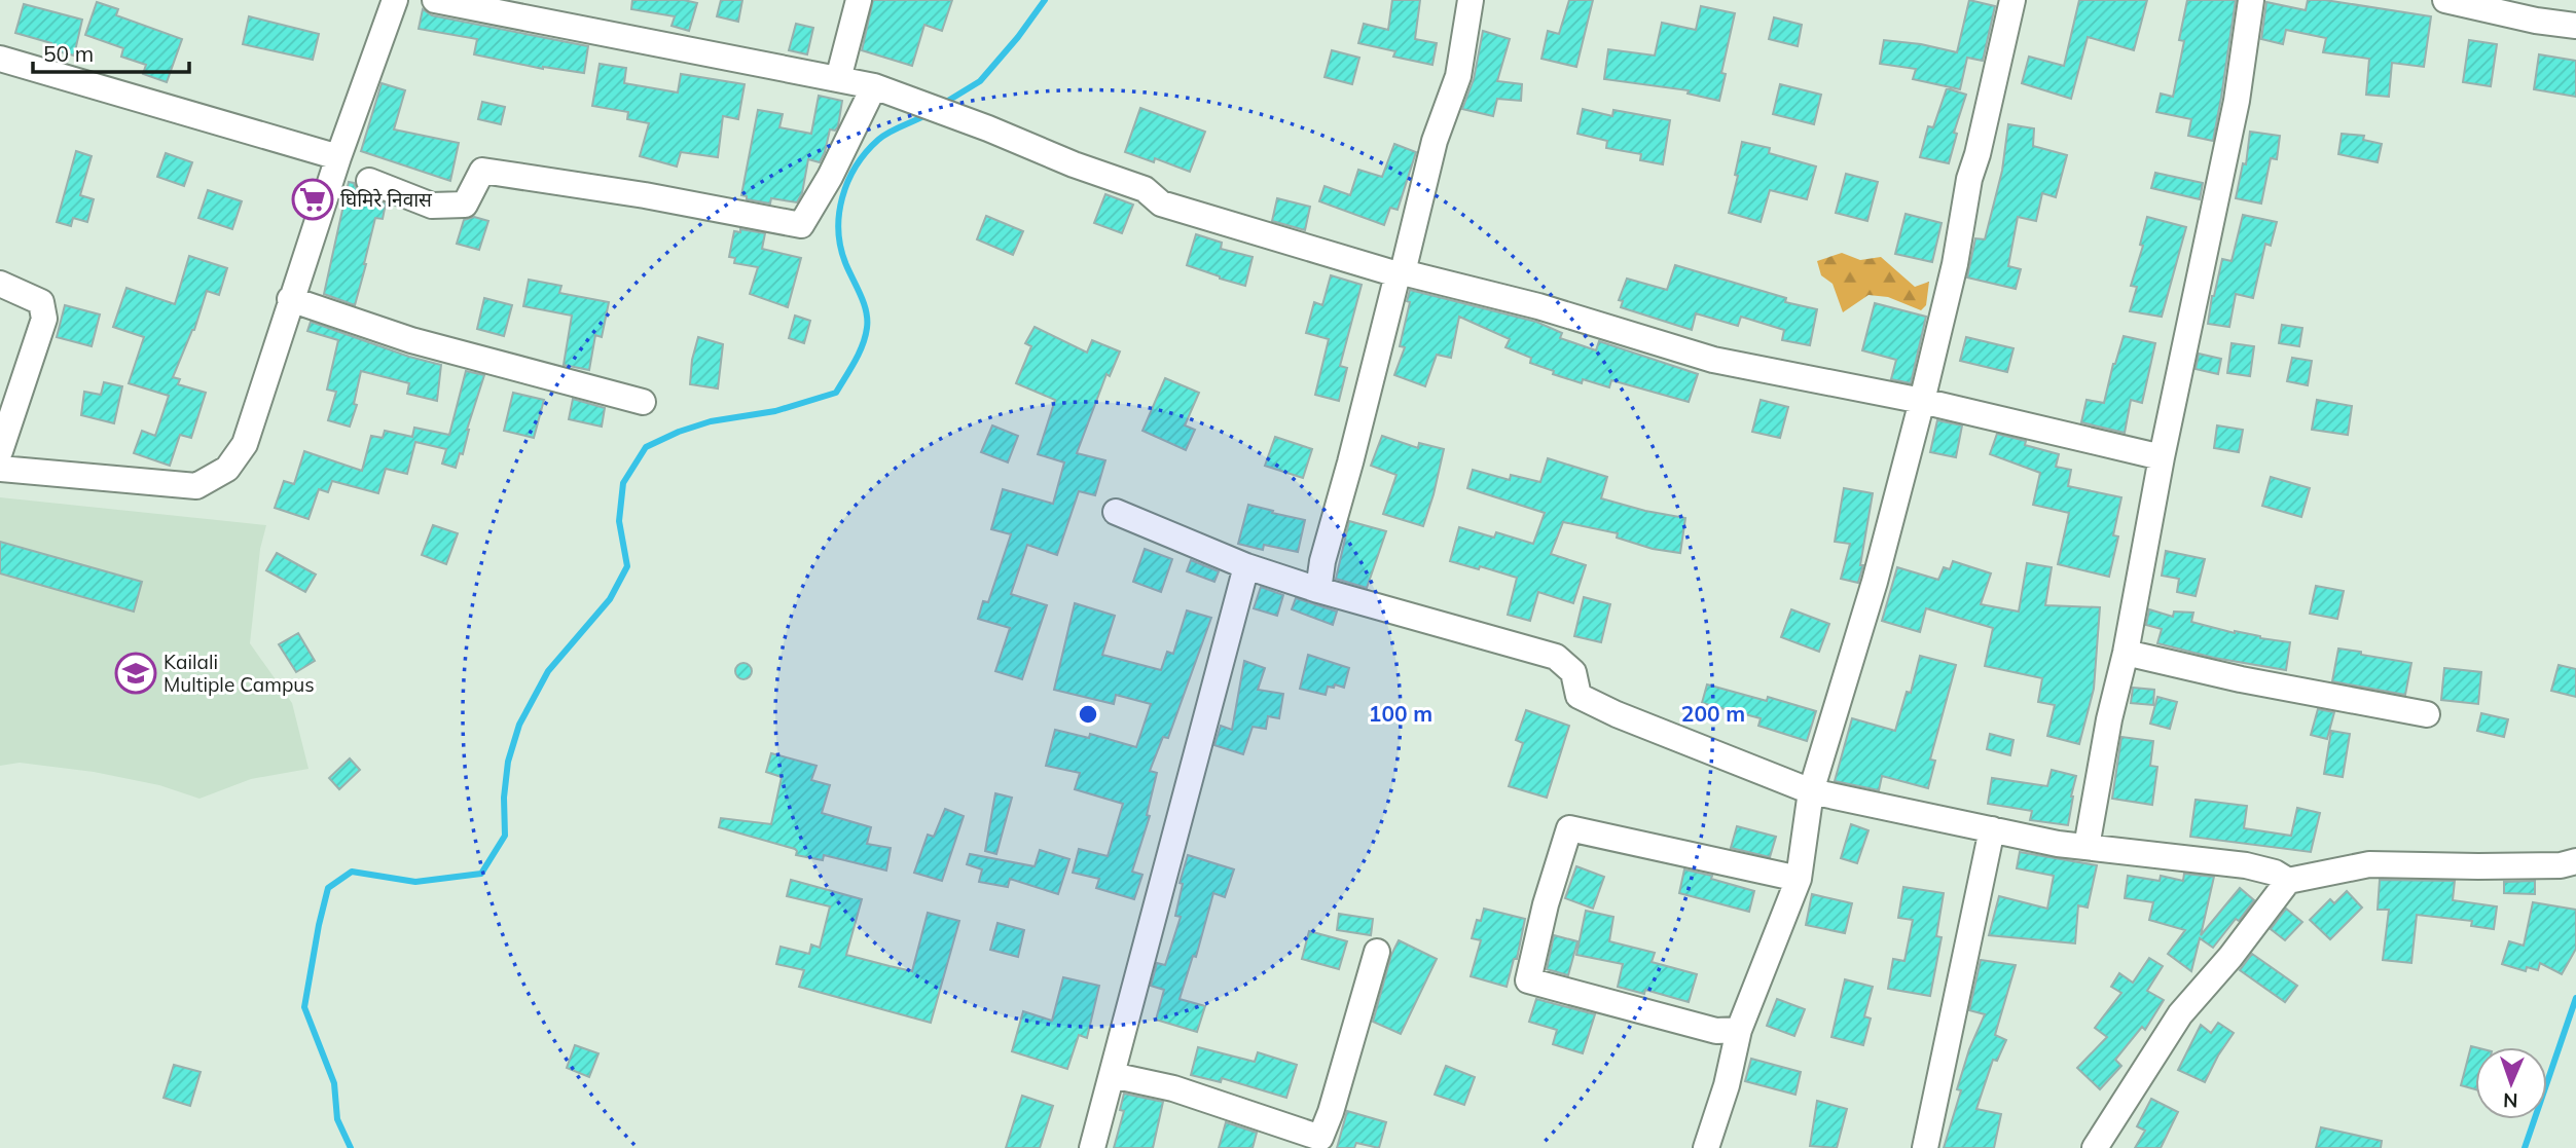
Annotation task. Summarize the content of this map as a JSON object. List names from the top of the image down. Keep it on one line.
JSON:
{"places":{"supermarket":["घिमिरे निवास"],"school or university":["Kailali Multiple Campus"]},"scale_bar":"50 m","north":"bottom","rings":["100 m","200 m"]}
